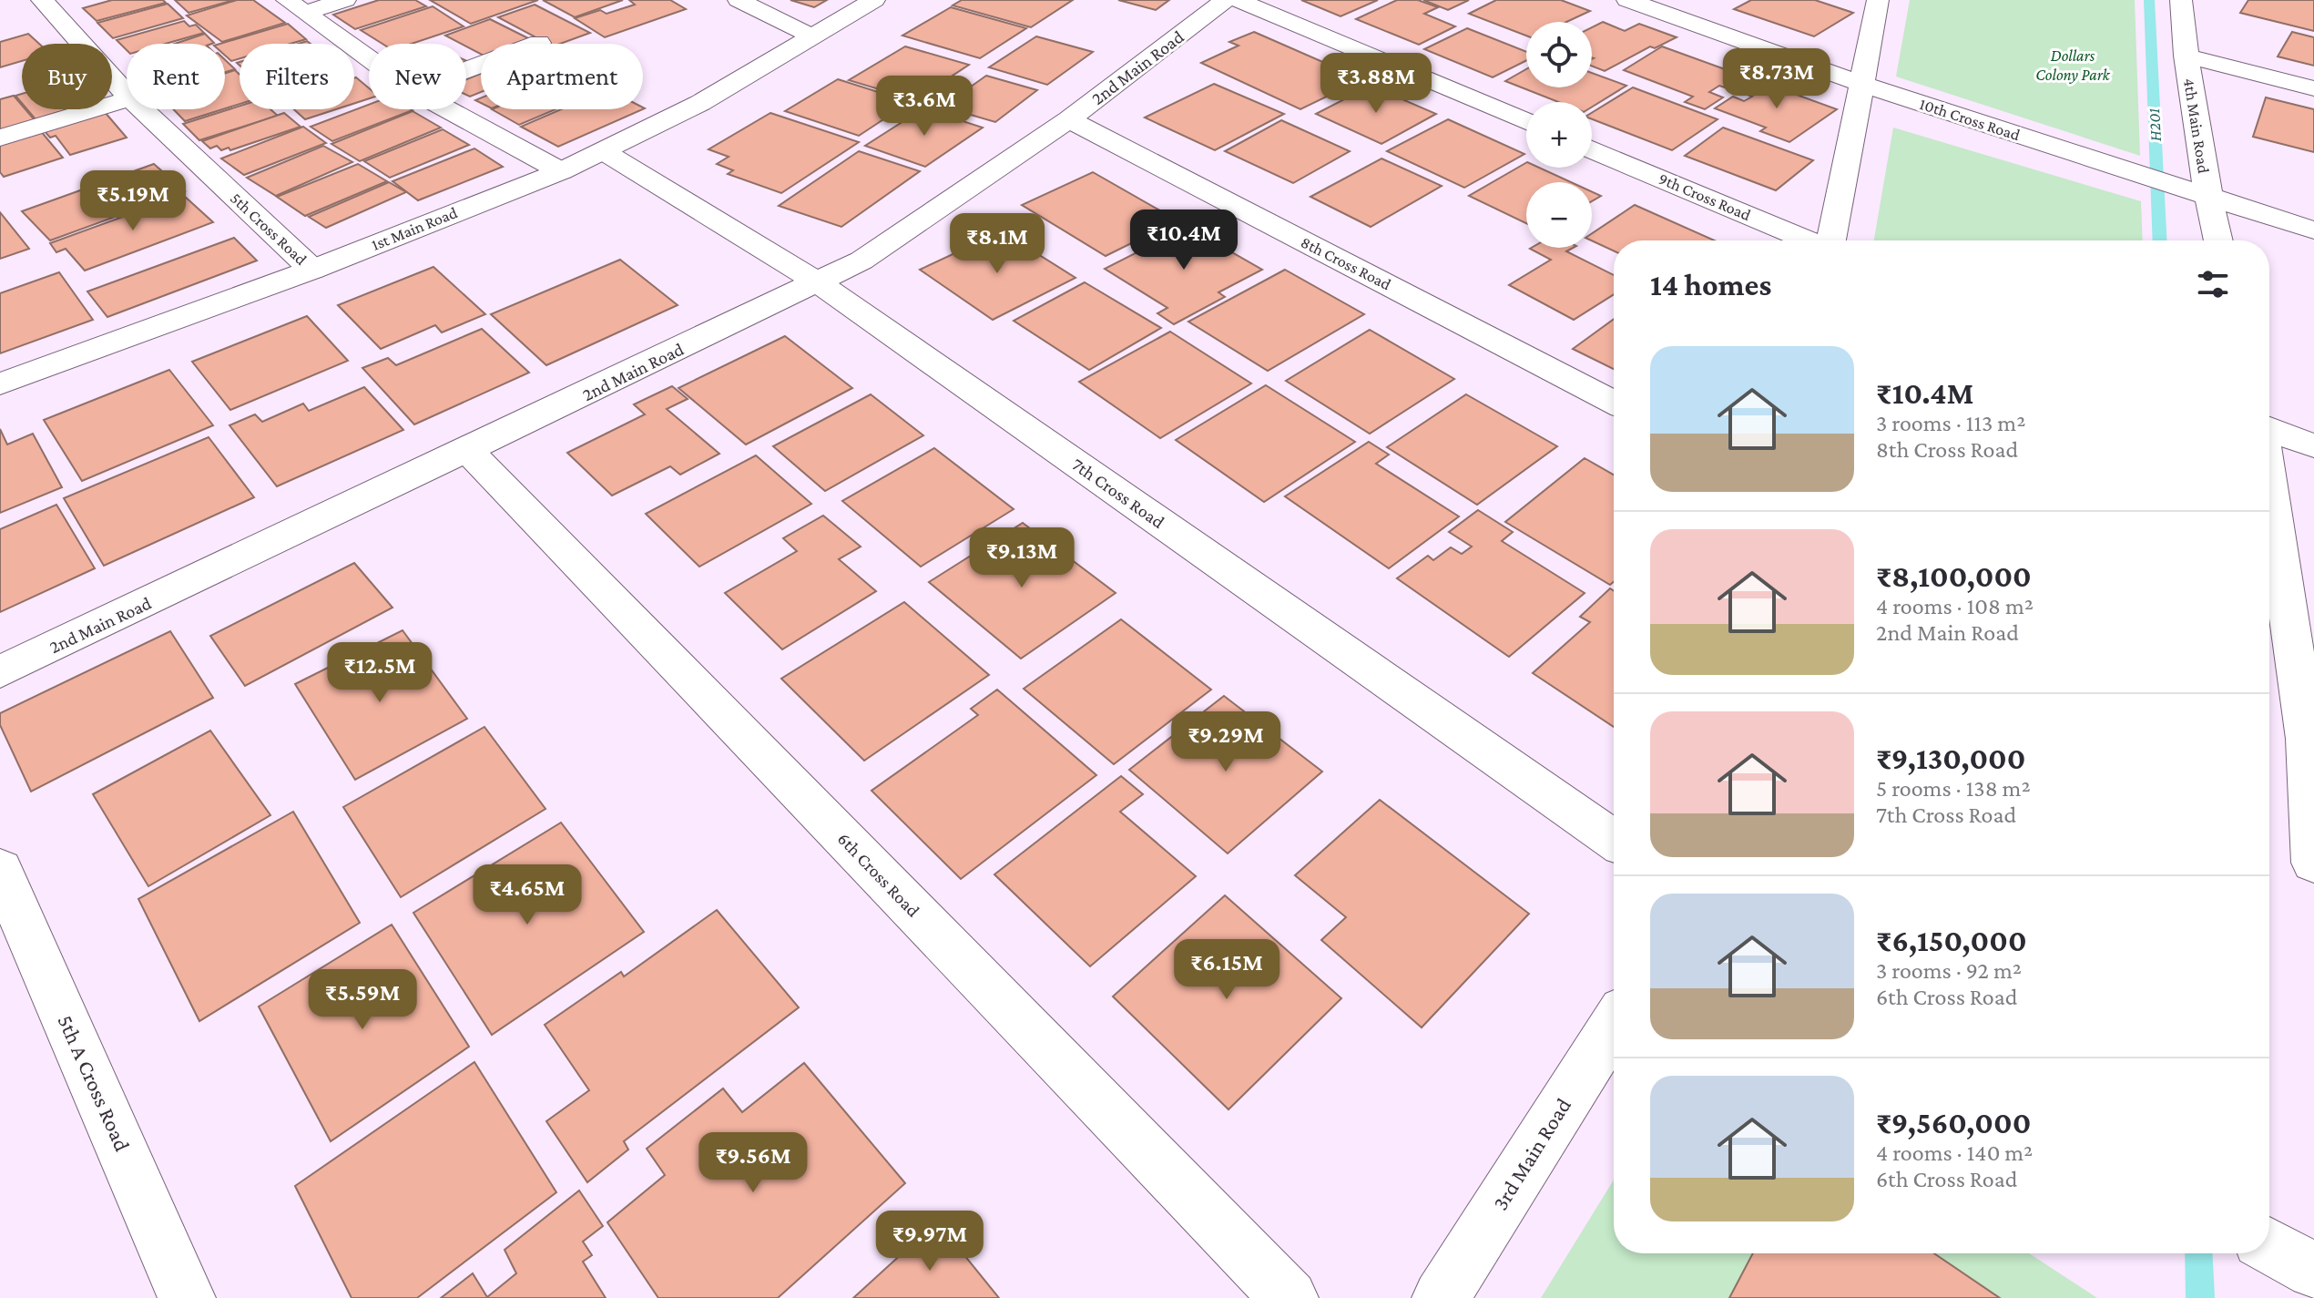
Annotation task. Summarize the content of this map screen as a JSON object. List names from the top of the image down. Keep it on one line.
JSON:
{"streets":{"street":["2nd Main Road","10th Cross Road","4th Main Road","9th Cross Road","5th Cross Road","1st Main Road","8th Cross Road","7th Cross Road","6th Cross Road","5th A Cross Road","3rd Main Road"]},"crossings":[["2nd Main Road","8th Cross Road"],["2nd Main Road","7th Cross Road"],["2nd Main Road","6th Cross Road"],["10th Cross Road","4th Main Road"],["5th Cross Road","1st Main Road"],["1st Main Road","7th Cross Road"]],"water":["H201"],"parks":["Dollars Colony Park"],"page":{"map_buttons":["+","−"],"chip":["Buy","Rent","Filters","New","Apartment"],"price":["₹8.73M","₹3.88M","₹3.6M","₹5.19M","₹10.4M","₹8.1M","₹9.13M","₹12.5M","₹9.29M","₹4.65M","₹6.15M","₹5.59M","₹9.56M","₹9.97M"],"heading":"14 homes","list":[{"name":"₹10.4M","note":"3 rooms · 113 m² · 8th Cross Road"},{"name":"₹8,100,000","note":"4 rooms · 108 m² · 2nd Main Road"},{"name":"₹9,130,000","note":"5 rooms · 138 m² · 7th Cross Road"},{"name":"₹6,150,000","note":"3 rooms · 92 m² · 6th Cross Road"},{"name":"₹9,560,000","note":"4 rooms · 140 m² · 6th Cross Road"}]}}
